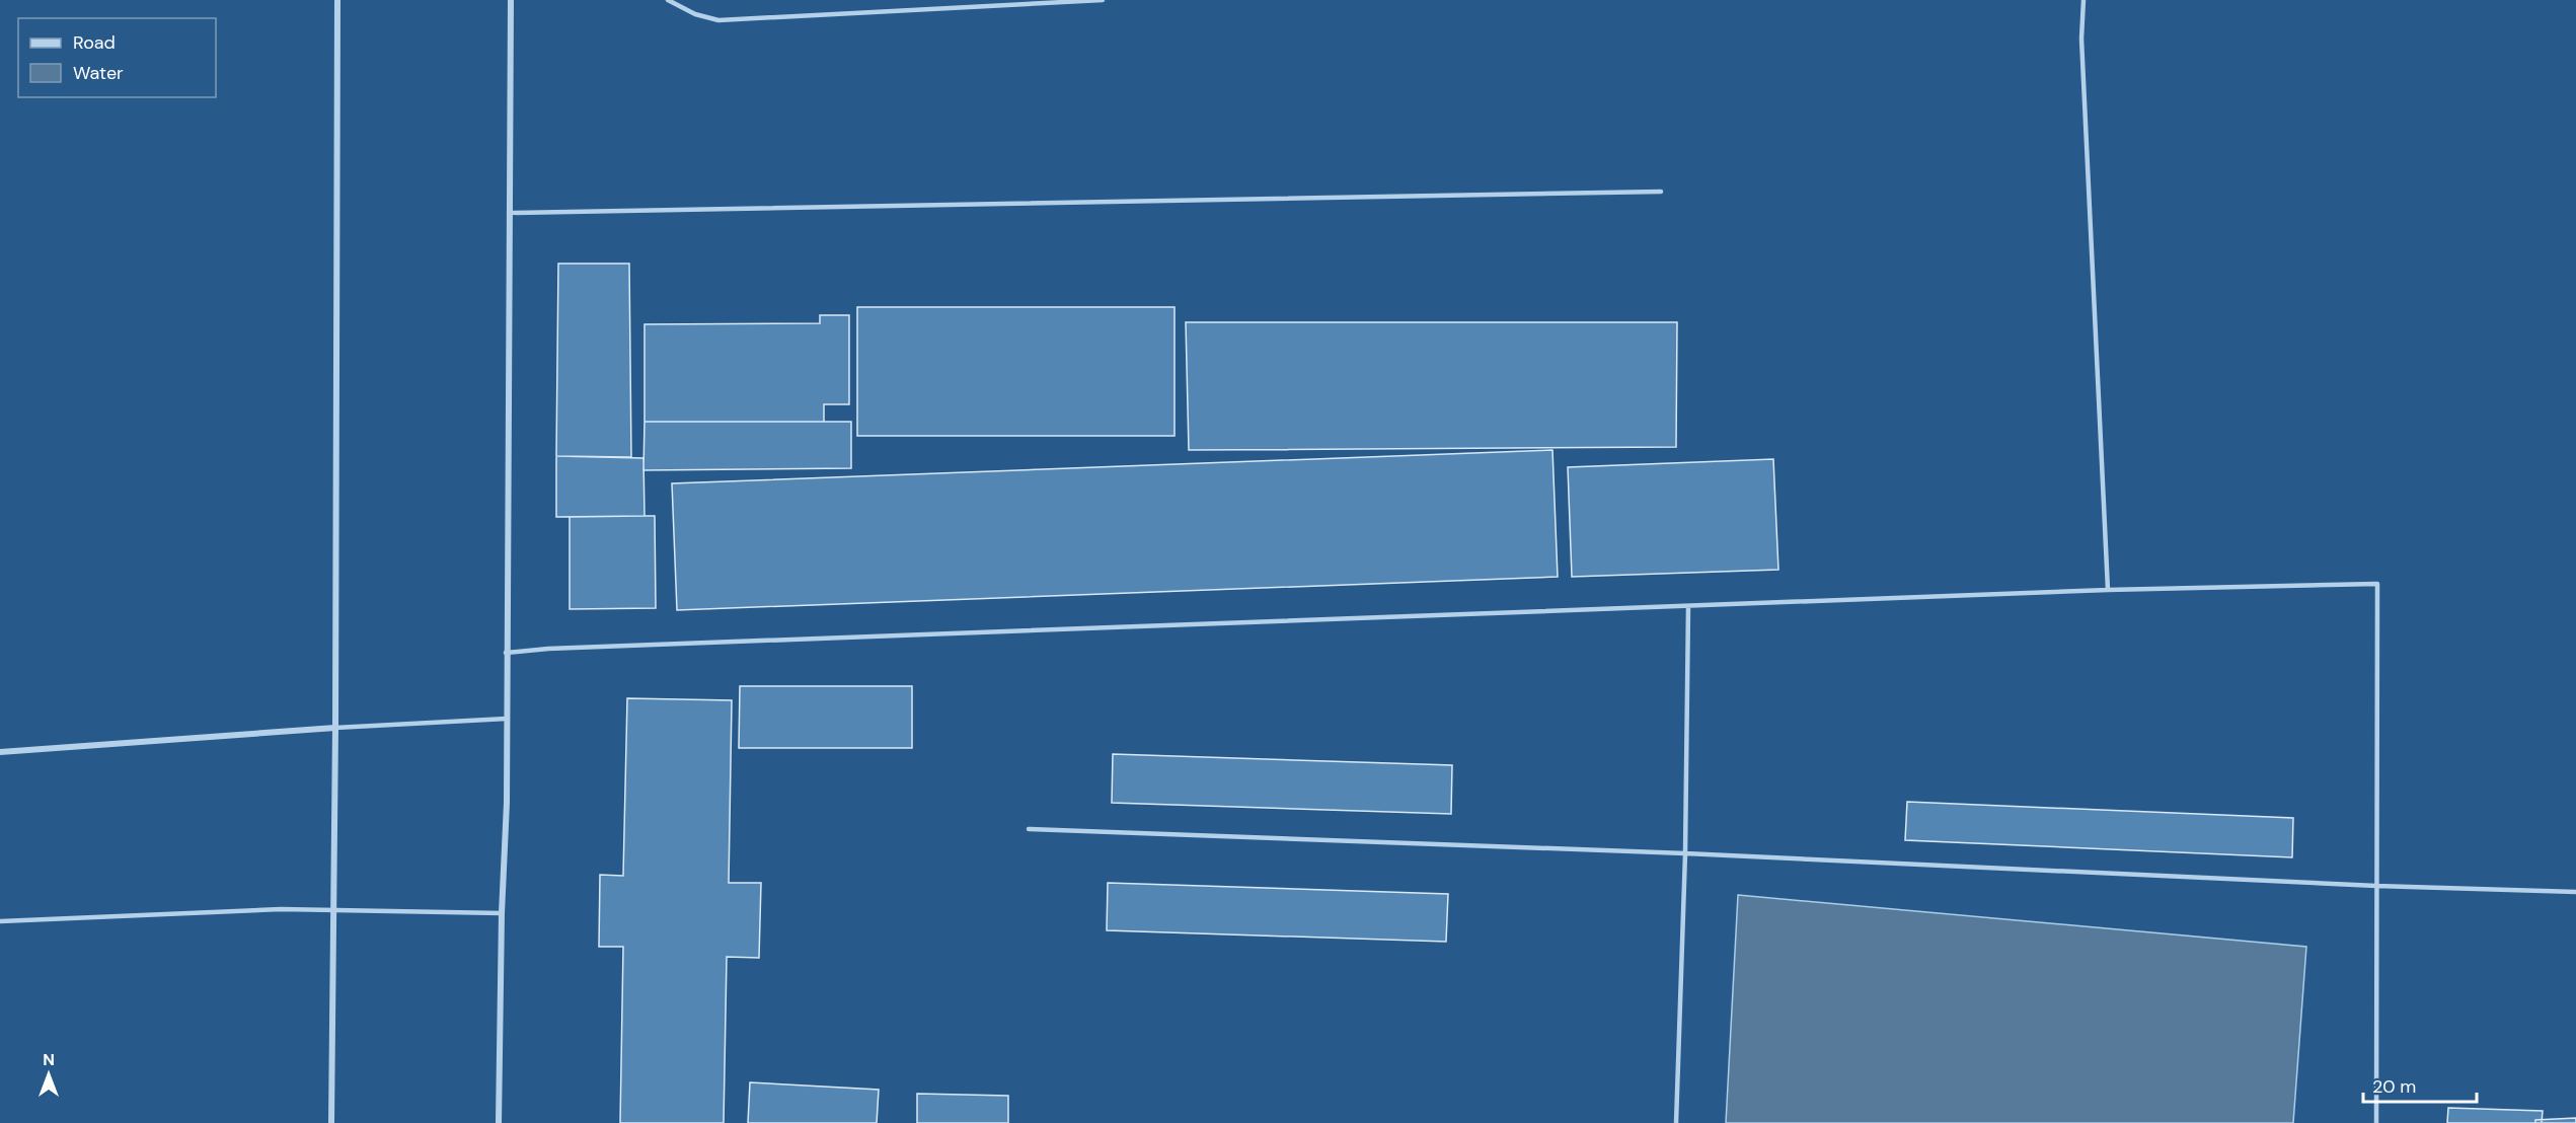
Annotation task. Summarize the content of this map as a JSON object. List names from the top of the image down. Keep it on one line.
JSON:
{"legend":["Road","Water"],"scale_bar":"20 m","north":"top"}
